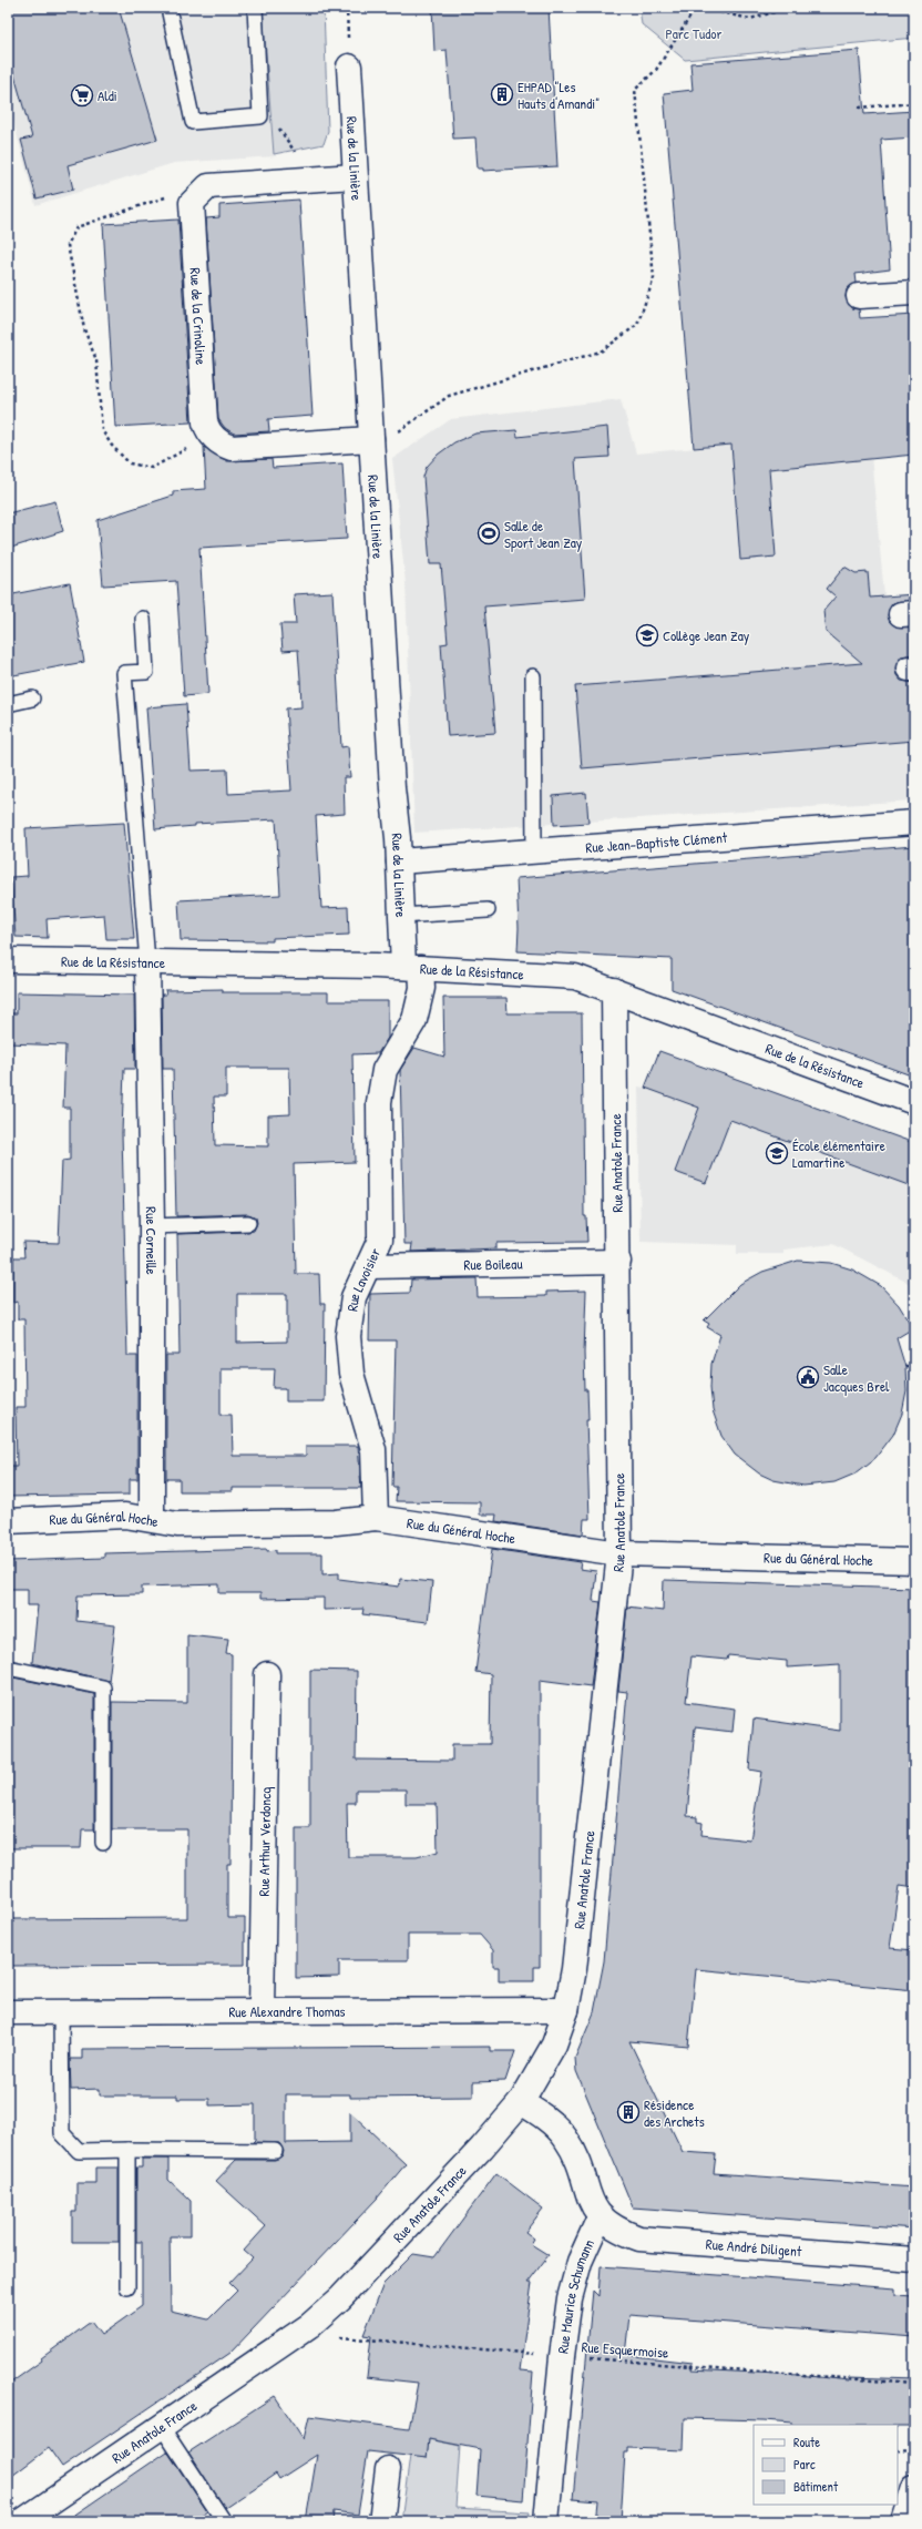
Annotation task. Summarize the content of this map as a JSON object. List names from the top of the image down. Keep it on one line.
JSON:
{"streets":{"street":["Rue de la Linière","Rue de la Crinoline","Rue Jean-Baptiste Clément","Rue de la Résistance","Rue Anatole France","Rue Corneille","Rue Boileau","Rue Lavoisier","Rue du Général Hoche","Rue Arthur Verdoncq","Rue Alexandre Thomas","Rue André Diligent","Rue Maurice Schumann"],"path":["Rue Esquermoise"]},"crossings":[["Rue de la Linière","Rue Jean-Baptiste Clément"],["Rue de la Linière","Rue de la Résistance"],["Rue de la Linière","Rue Lavoisier"],["Rue de la Résistance","Rue Anatole France"],["Rue de la Résistance","Rue Corneille"],["Rue de la Résistance","Rue Lavoisier"],["Rue Anatole France","Rue Boileau"],["Rue Anatole France","Rue du Général Hoche"],["Rue Anatole France","Rue Alexandre Thomas"],["Rue Anatole France","Rue Esquermoise"],["Rue Corneille","Rue du Général Hoche"],["Rue Boileau","Rue Lavoisier"],["Rue Lavoisier","Rue du Général Hoche"],["Rue Arthur Verdoncq","Rue Alexandre Thomas"],["Rue André Diligent","Rue Maurice Schumann"],["Rue Maurice Schumann","Rue Esquermoise"]],"parks":["Parc Tudor"],"places":{"building":["EHPAD \"Les Hauts d'Amandi\"","Résidence des Archets"],"supermarket":["Aldi"],"sports":["Salle de Sport Jean Zay"],"school or university":["Collège Jean Zay","École élémentaire Lamartine"],"public building":["Salle Jacques Brel"]},"legend":["Route","Parc","Bâtiment"]}
